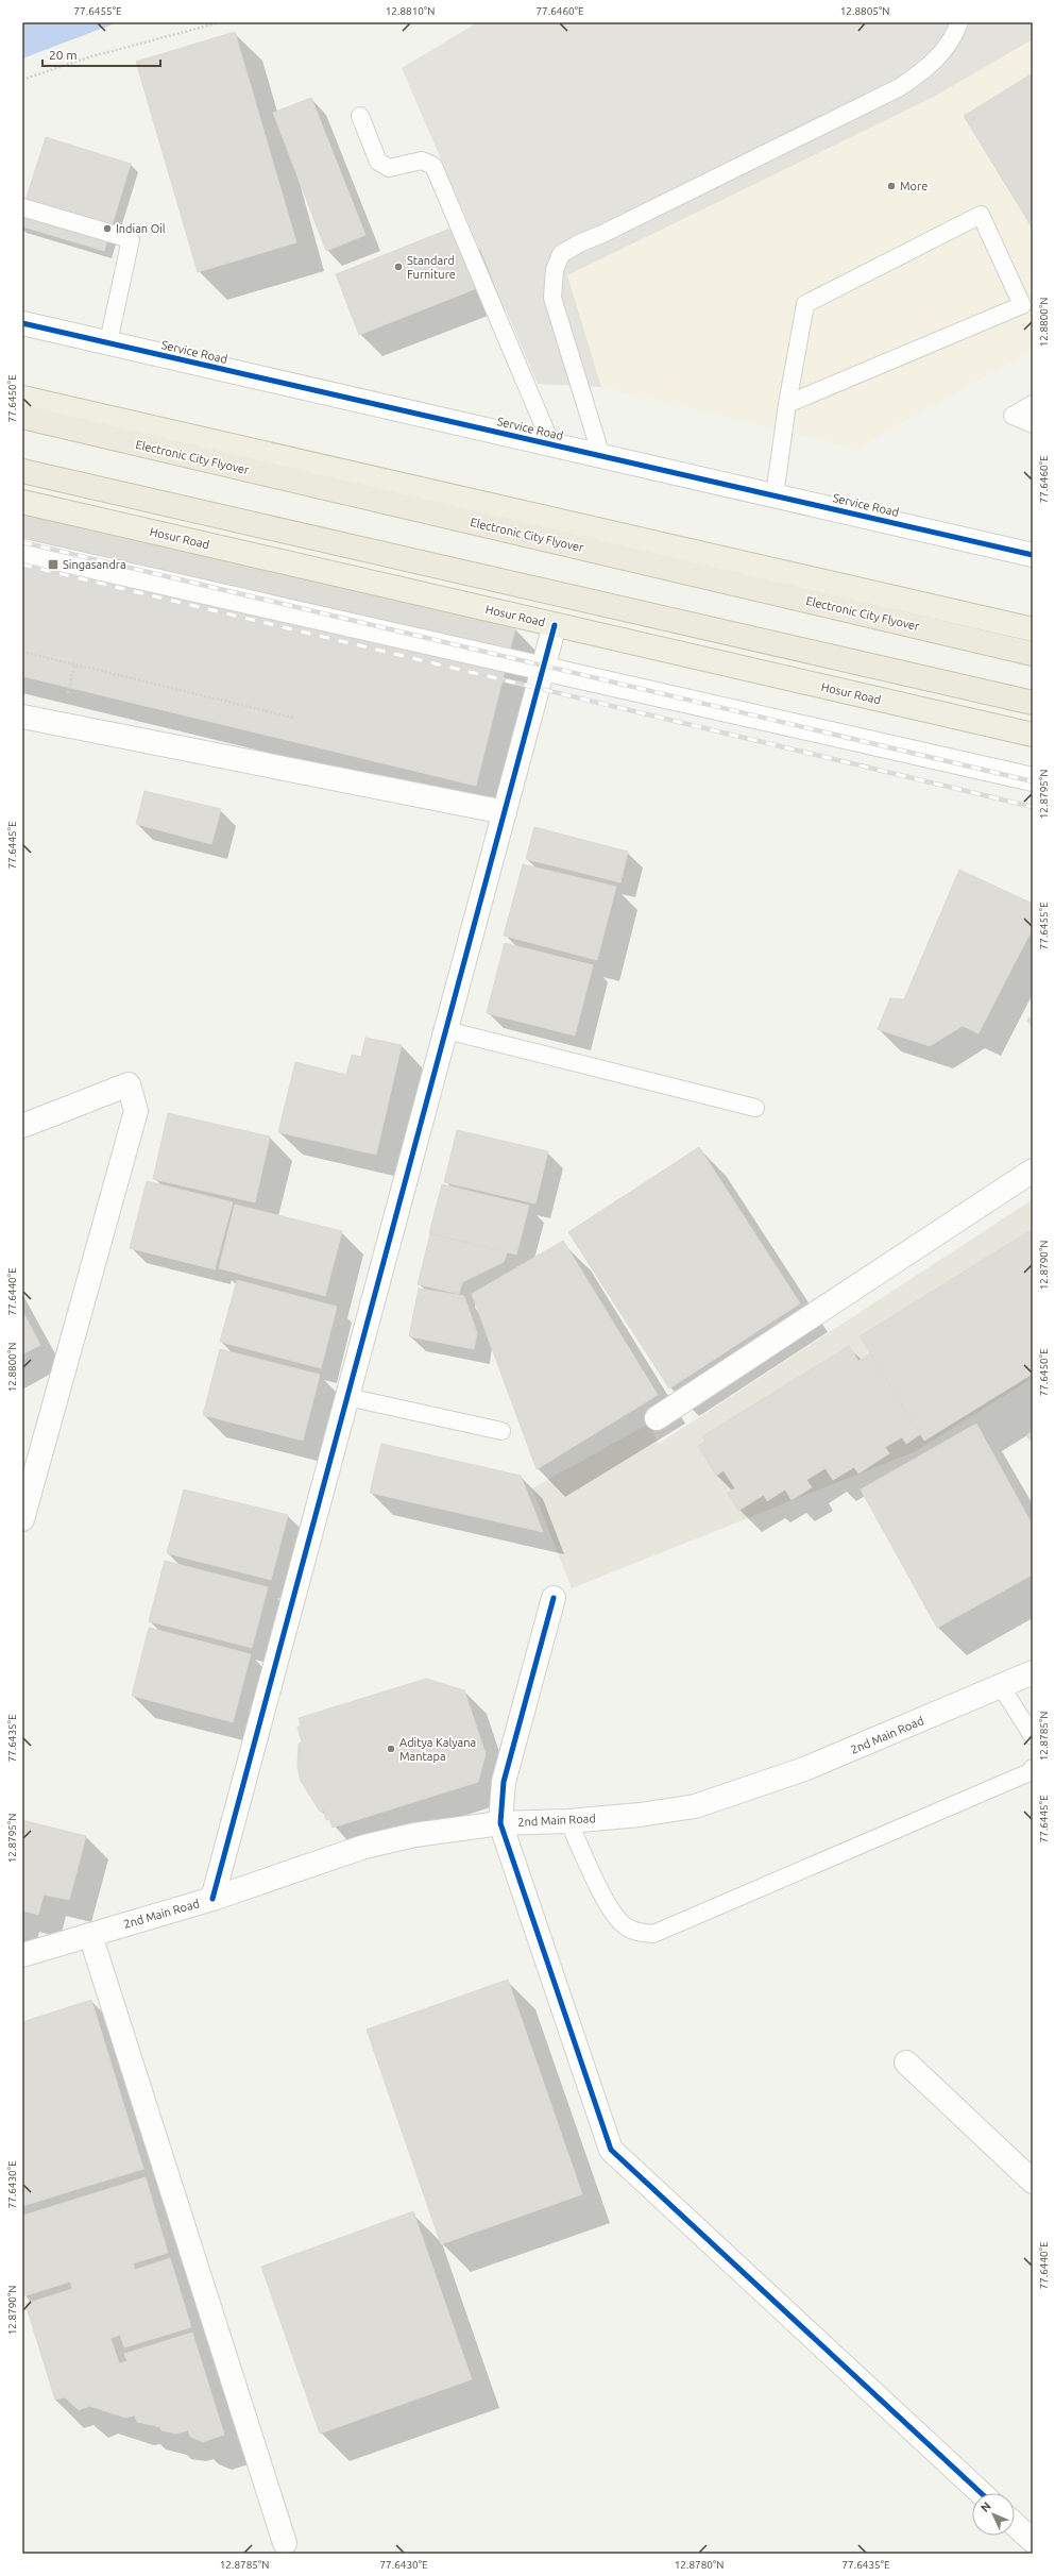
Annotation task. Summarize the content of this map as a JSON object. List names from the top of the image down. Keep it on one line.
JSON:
{"streets":{"highway":["Electronic City Flyover","Hosur Road"],"street":["Service Road","2nd Main Road"]},"places":{"other":["More","Indian Oil","Standard Furniture","Aditya Kalyana Mantapa"],"transit":["Singasandra"]},"scale_bar":"20 m","north":"top left","coordinates":["77.6455°E","12.8810°N","77.6460°E","12.8805°N","12.8800°N","77.6450°E","12.8795°N","77.6445°E","12.8790°N","77.6440°E","12.8785°N","77.6435°E","77.6430°E","12.8780°N"]}
